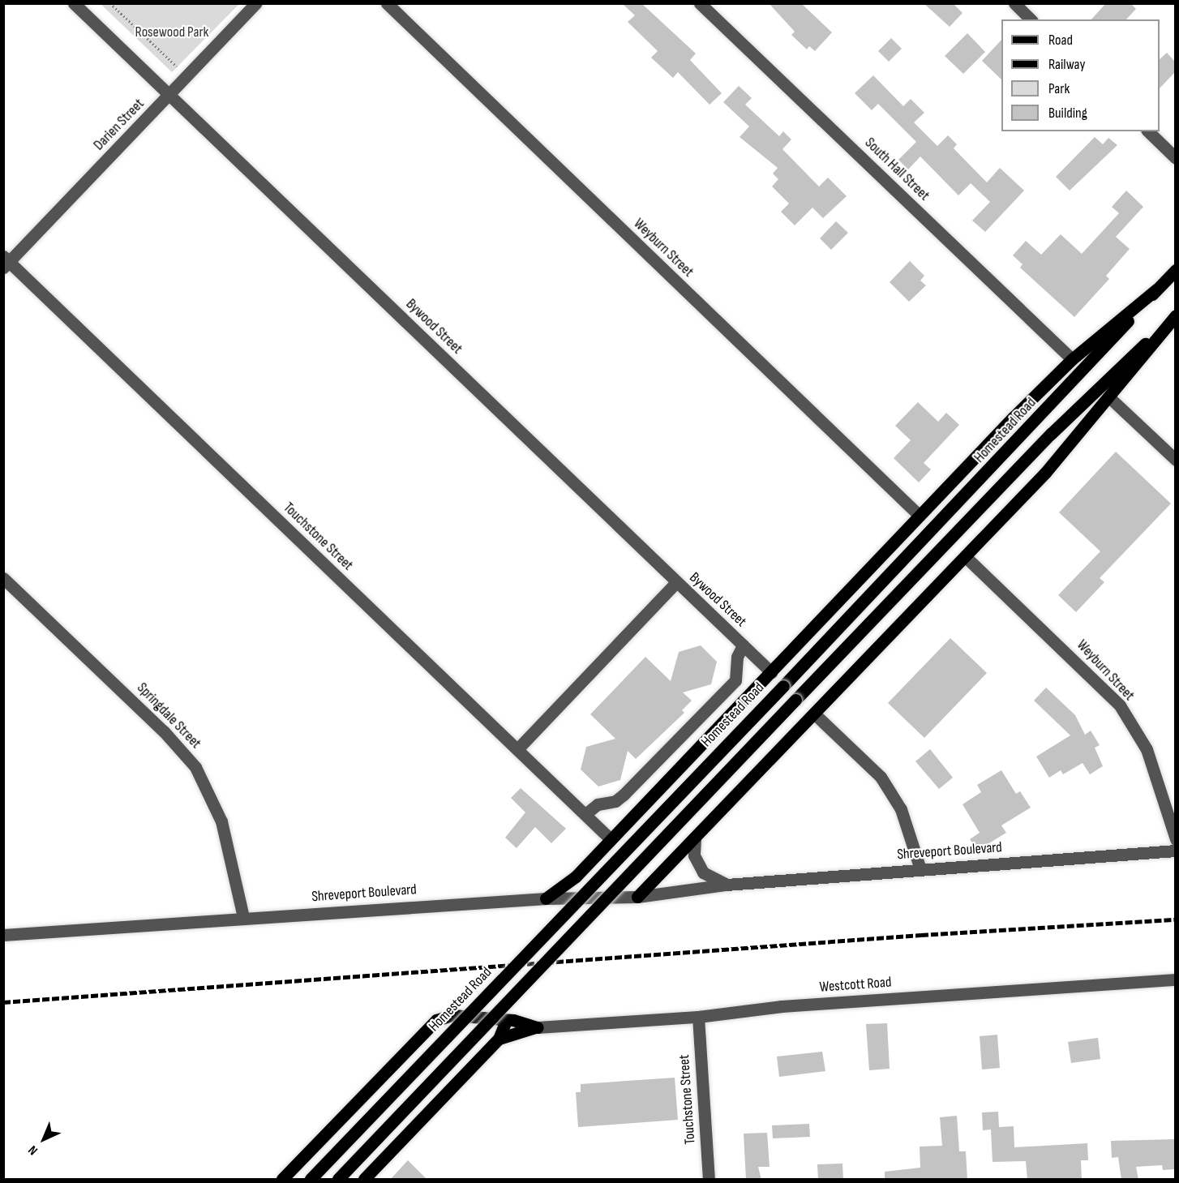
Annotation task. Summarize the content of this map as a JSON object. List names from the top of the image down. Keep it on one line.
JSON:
{"streets":{"main road":["Homestead Road"],"street":["Darien Street","South Hall Street","Weyburn Street","Bywood Street","Touchstone Street","Springdale Street","Shreveport Boulevard","Westcott Road"]},"crossings":[["Darien Street","Bywood Street"],["Darien Street","Touchstone Street"],["Touchstone Street","Westcott Road"],["Springdale Street","Shreveport Boulevard"]],"parks":["Rosewood Park"],"legend":["Road","Railway","Park","Building"],"north":"bottom left"}
